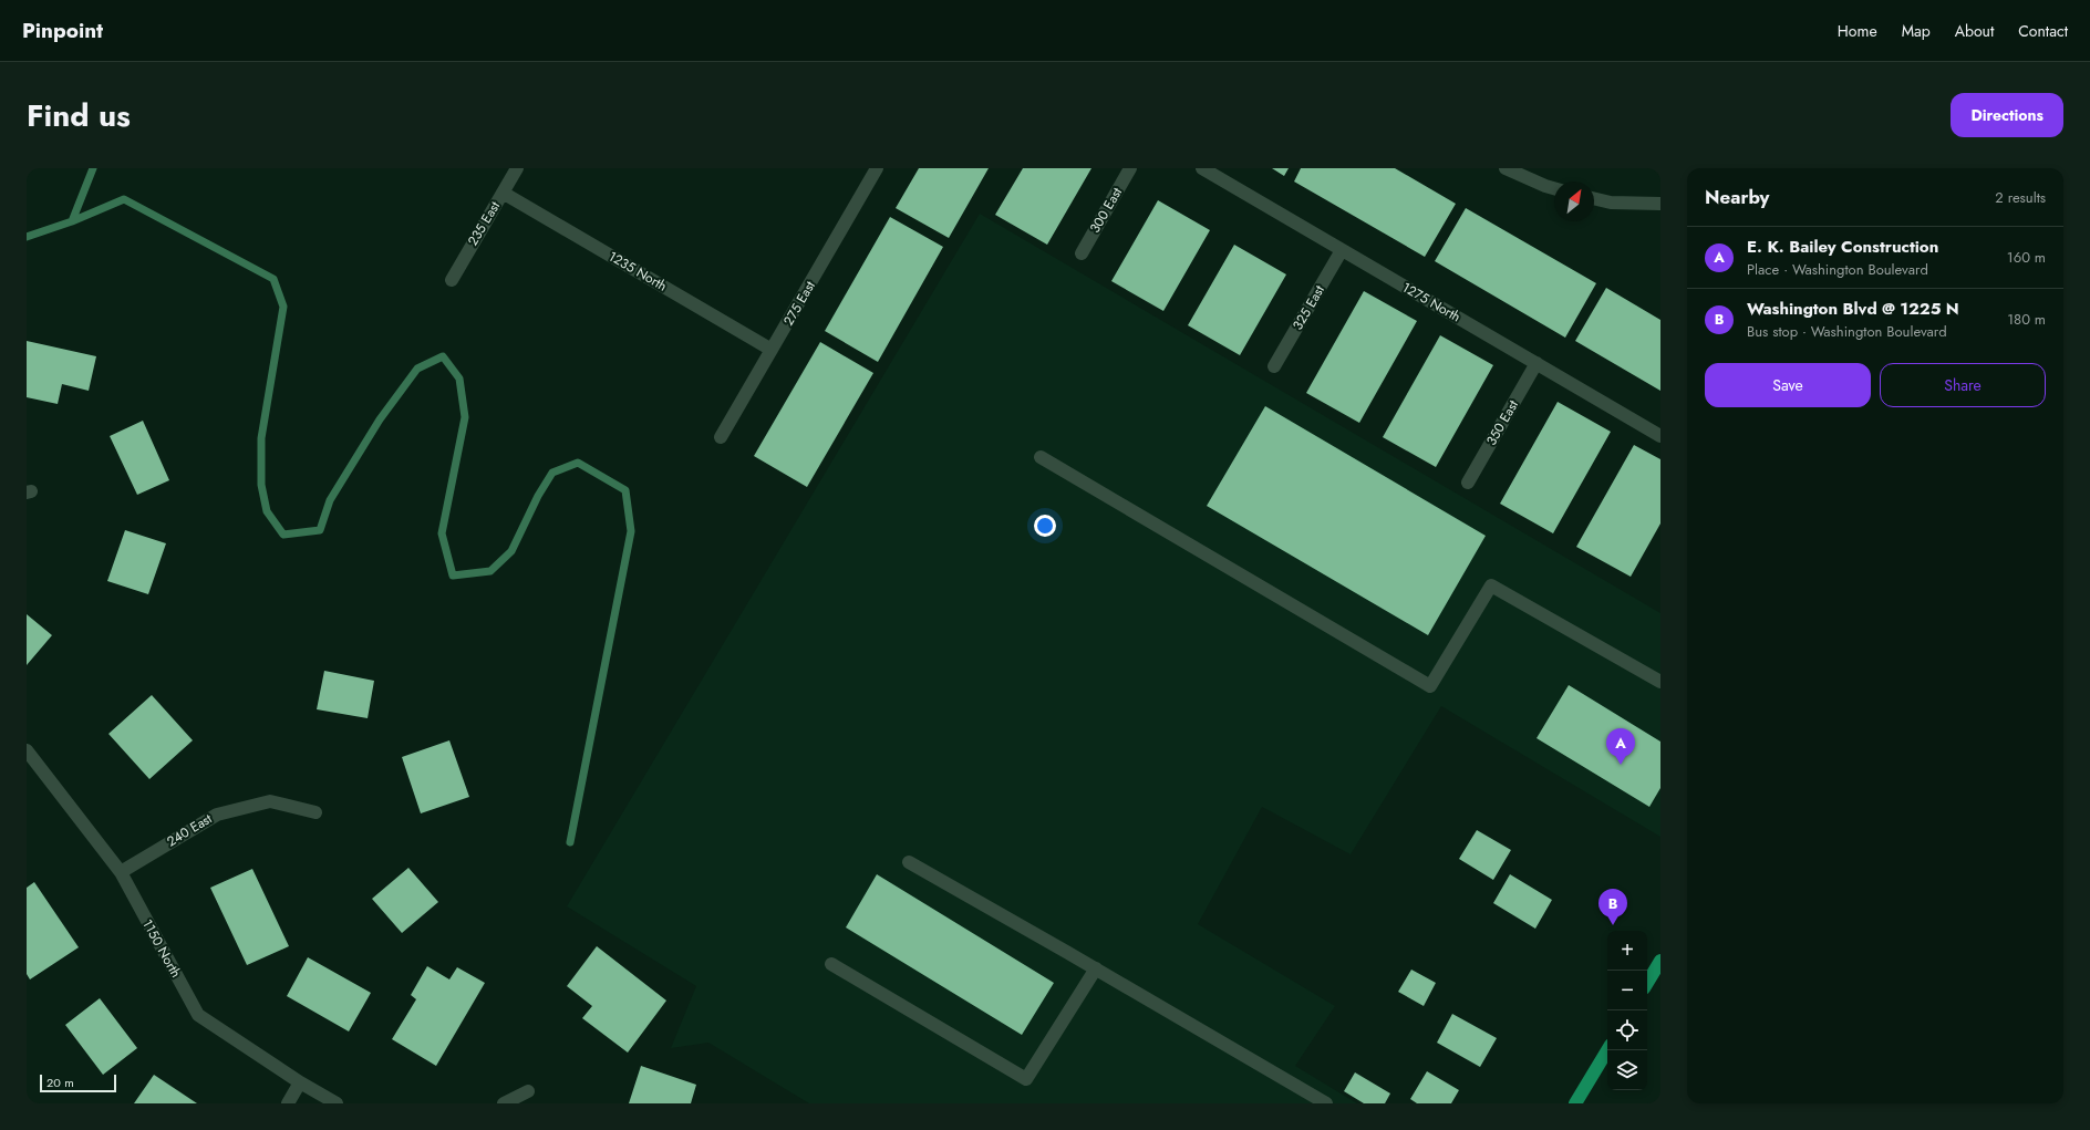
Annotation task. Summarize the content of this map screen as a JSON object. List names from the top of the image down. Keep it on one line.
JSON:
{"streets":{"street":["300 East","235 East","1235 North","1275 North","275 East","325 East","350 East","240 East","1150 North"]},"crossings":[["235 East","1235 North"],["1235 North","275 East"],["1275 North","325 East"],["1275 North","350 East"],["240 East","1150 North"]],"scale_bar":"20 m","north":"top right","page":{"header":"Pinpoint","nav":["Home","Map","About","Contact"],"title":"Find us","buttons":["Directions",["Save","Share"]],"heading":["Nearby","2 results"],"list":[{"mark":"A","name":"E. K. Bailey Construction","note":"Place · Washington Boulevard","value":"160 m"},{"mark":"B","name":"Washington Blvd @ 1225 N","note":"Bus stop · Washington Boulevard","value":"180 m"}],"pins":["A","B"],"map_buttons":["+","−"],"scale":"20 m"}}
